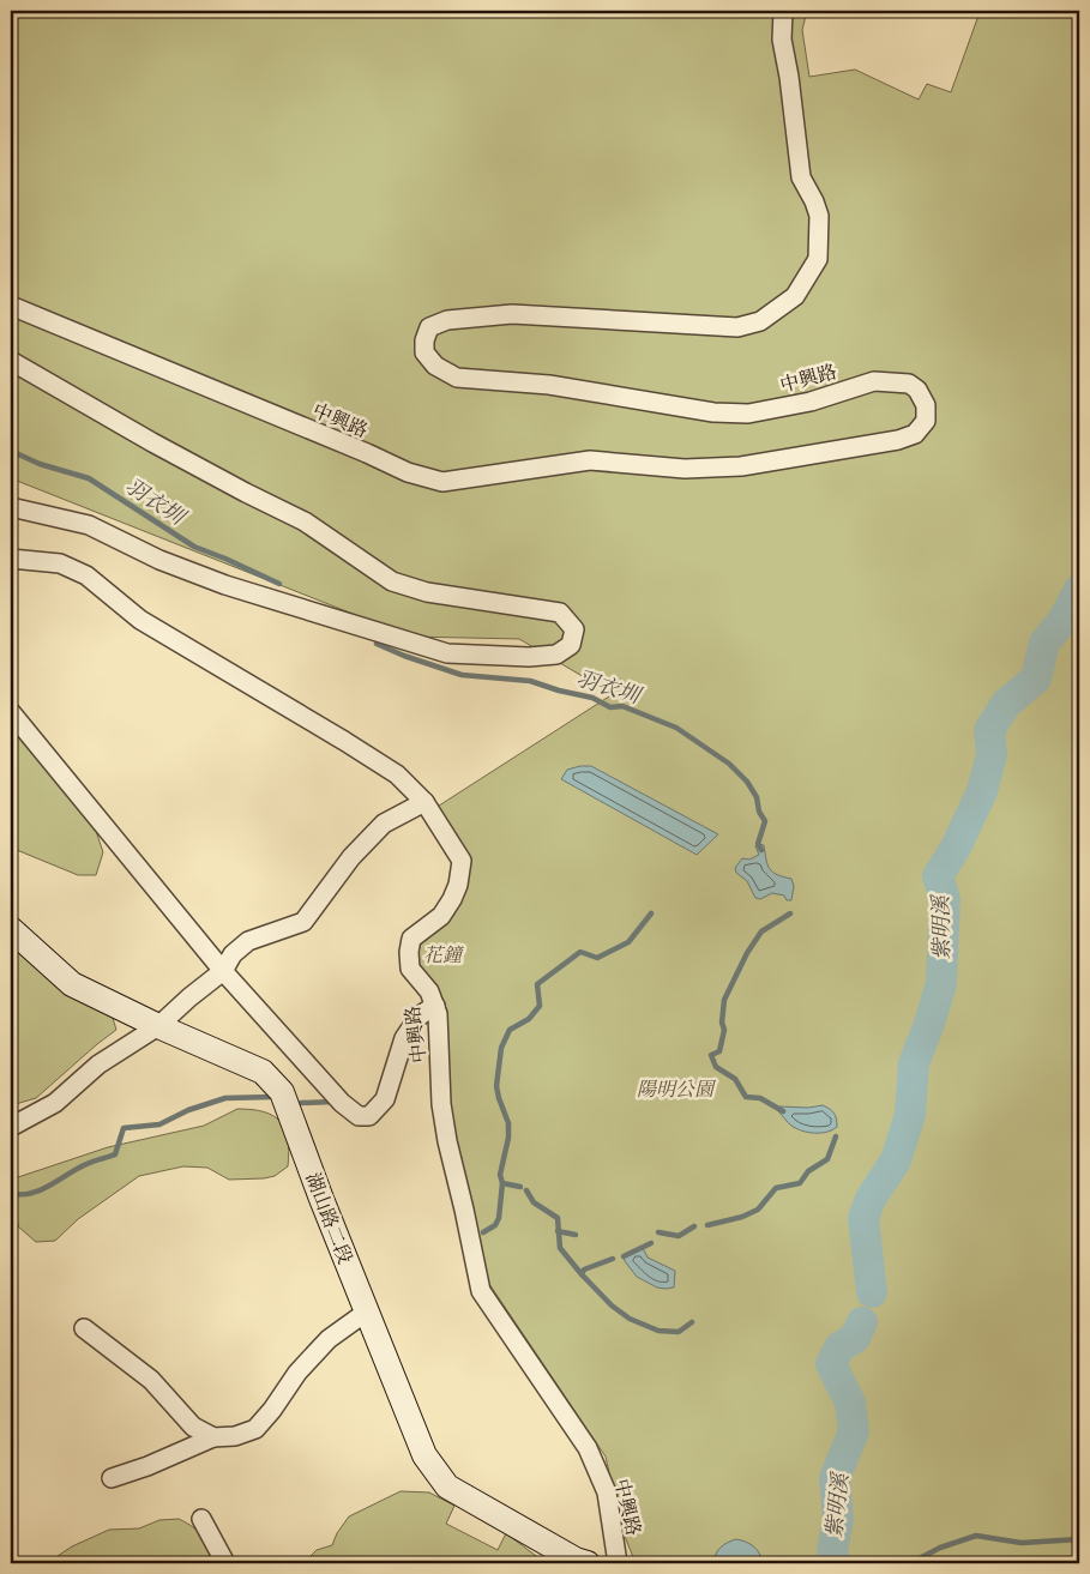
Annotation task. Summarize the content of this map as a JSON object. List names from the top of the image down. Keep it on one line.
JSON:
{"streets":{"street":["中興路","湖山路二段"]},"water":["羽衣圳","紫明溪"],"parks":["花鐘","陽明公園"]}
